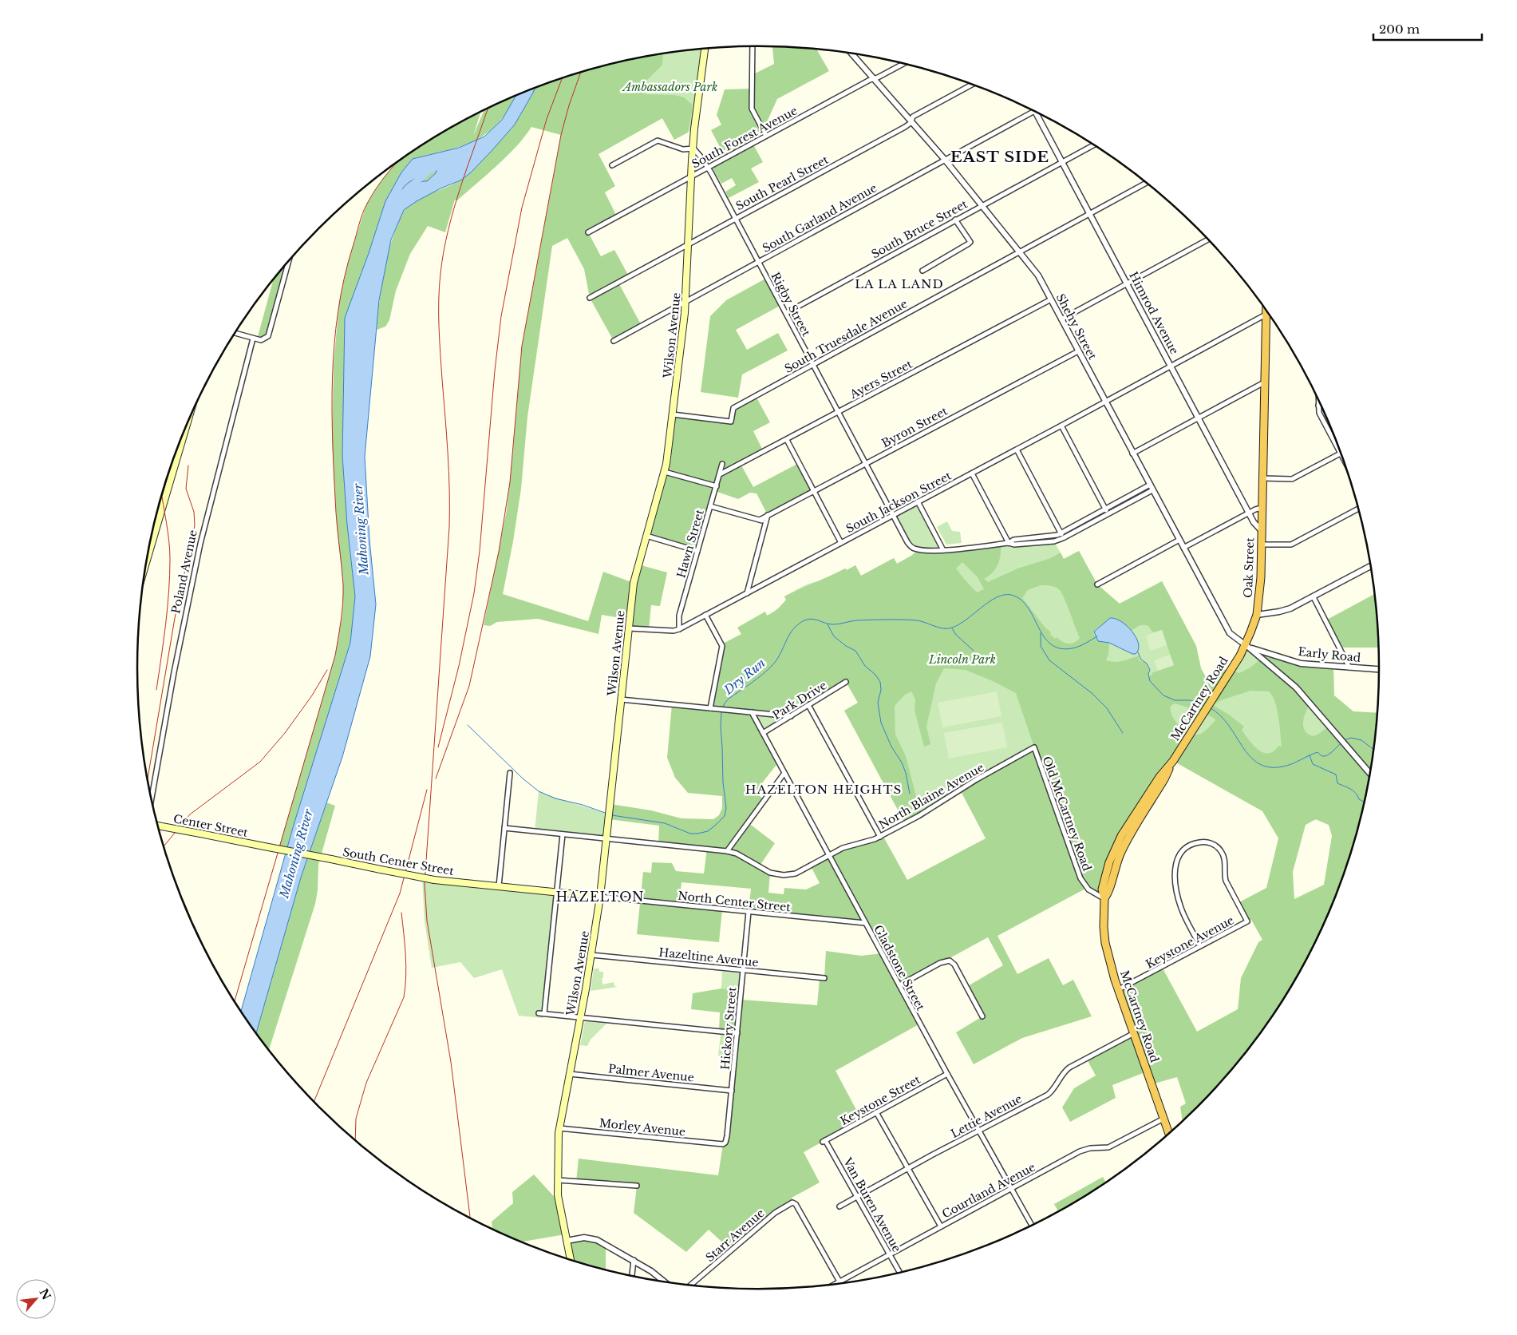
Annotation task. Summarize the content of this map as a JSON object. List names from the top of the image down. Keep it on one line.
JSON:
{"streets":{"highway":["Oak Street","McCartney Road"],"main road":["Wilson Avenue","Center Street","South Center Street"],"street":["South Forest Avenue","South Pearl Street","South Garland Avenue","South Bruce Street","Rigby Street","Himrod Avenue","Shehy Street","South Truesdale Avenue","Ayers Street","Byron Street","South Jackson Street","Hawn Street","Poland Avenue","Early Road","Park Drive","North Blaine Avenue","Old McCartney Road","North Center Street","Keystone Avenue","Hazeltine Avenue","Gladstone Street","Hickory Street","Palmer Avenue","Keystone Street","Lettie Avenue","Morley Avenue","Courtland Avenue","Van Buren Avenue","Starr Avenue"]},"crossings":[["South Forest Avenue","Rigby Street"],["South Forest Avenue","Shehy Street"],["South Forest Avenue","Wilson Avenue"],["South Pearl Street","Rigby Street"],["South Pearl Street","Shehy Street"],["South Pearl Street","Wilson Avenue"],["South Garland Avenue","Rigby Street"],["South Garland Avenue","Shehy Street"],["South Garland Avenue","Wilson Avenue"],["South Bruce Street","Rigby Street"],["South Bruce Street","Himrod Avenue"],["South Bruce Street","Shehy Street"],["Rigby Street","Wilson Avenue"],["Rigby Street","South Truesdale Avenue"],["Rigby Street","Ayers Street"],["Rigby Street","Byron Street"],["Rigby Street","South Jackson Street"],["Himrod Avenue","South Truesdale Avenue"],["Himrod Avenue","South Jackson Street"],["Himrod Avenue","Oak Street"],["Shehy Street","South Truesdale Avenue"],["Shehy Street","Ayers Street"],["Shehy Street","Byron Street"],["Shehy Street","South Jackson Street"],["Shehy Street","Oak Street"],["Shehy Street","Early Road"],["Shehy Street","McCartney Road"],["Wilson Avenue","South Truesdale Avenue"],["Wilson Avenue","South Jackson Street"],["Wilson Avenue","North Blaine Avenue"],["Wilson Avenue","South Center Street"],["Wilson Avenue","North Center Street"],["Wilson Avenue","Hazeltine Avenue"],["Wilson Avenue","Palmer Avenue"],["Wilson Avenue","Morley Avenue"],["Ayers Street","Hawn Street"],["South Jackson Street","Hawn Street"],["South Jackson Street","Oak Street"],["Oak Street","Early Road"],["Oak Street","McCartney Road"],["Early Road","McCartney Road"],["McCartney Road","Old McCartney Road"],["McCartney Road","Keystone Avenue"],["McCartney Road","Lettie Avenue"],["McCartney Road","Courtland Avenue"],["Park Drive","Gladstone Street"],["North Blaine Avenue","Old McCartney Road"],["North Blaine Avenue","Gladstone Street"],["Center Street","South Center Street"],["South Center Street","North Center Street"],["North Center Street","Gladstone Street"],["North Center Street","Hickory Street"],["Hazeltine Avenue","Hickory Street"],["Gladstone Street","Keystone Street"],["Gladstone Street","Lettie Avenue"],["Gladstone Street","Courtland Avenue"],["Hickory Street","Palmer Avenue"],["Hickory Street","Morley Avenue"],["Keystone Street","Van Buren Avenue"],["Lettie Avenue","Van Buren Avenue"],["Courtland Avenue","Van Buren Avenue"],["Courtland Avenue","Starr Avenue"]],"districts":["EAST SIDE","LA LA LAND","HAZELTON HEIGHTS","HAZELTON"],"water":["Mahoning River","Dry Run"],"parks":["Ambassadors Park","Lincoln Park"],"scale_bar":"200 m","north":"top right"}
